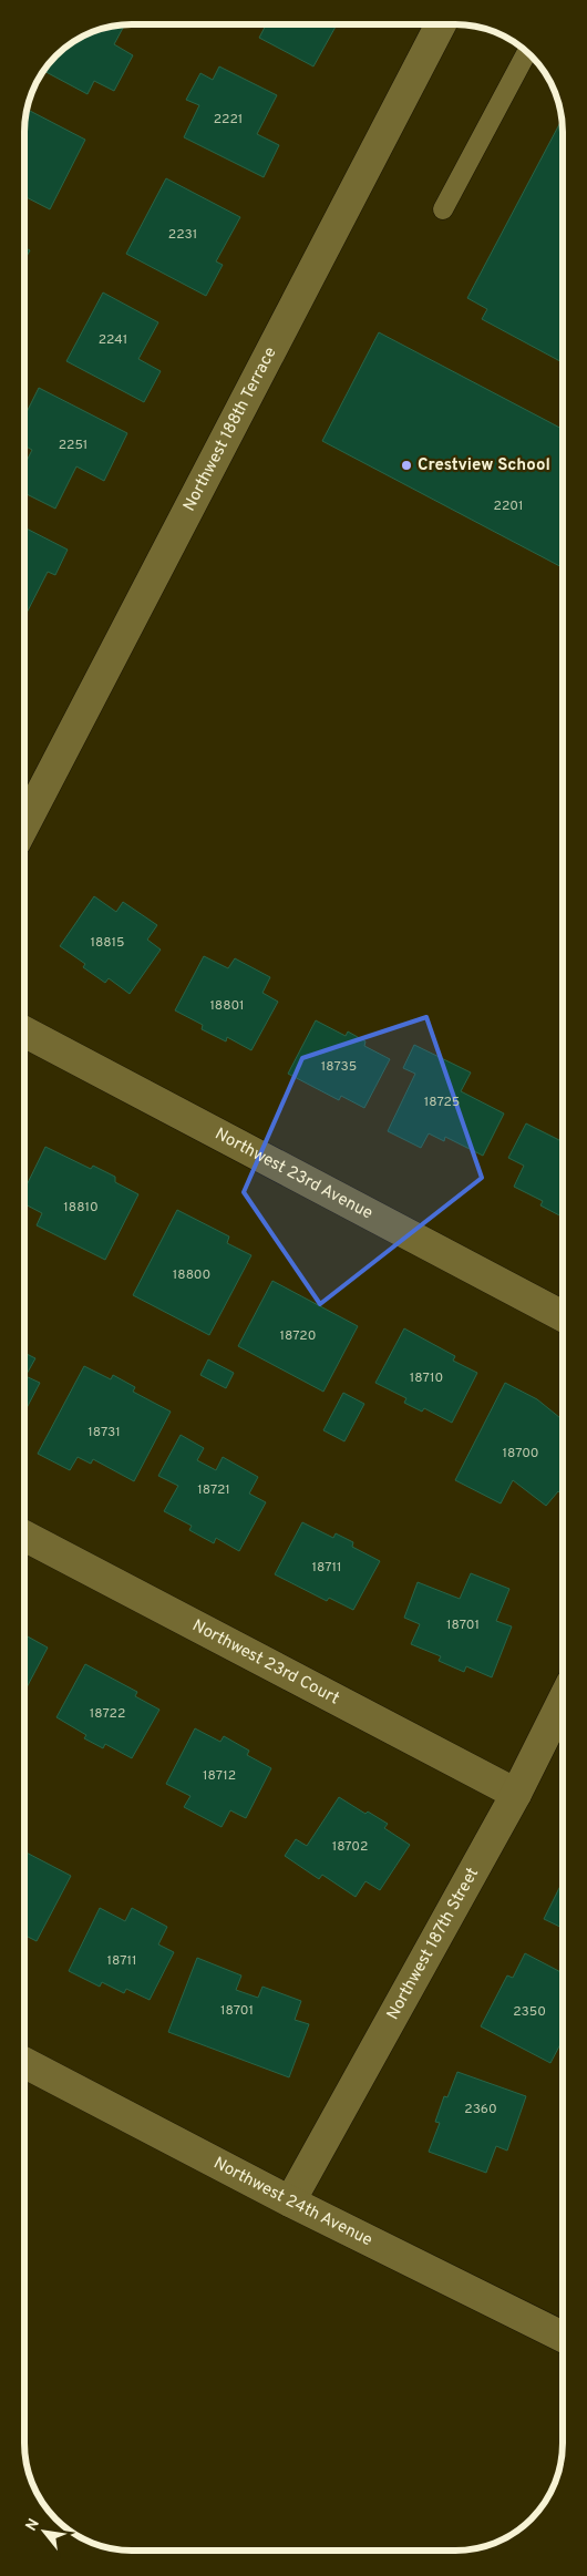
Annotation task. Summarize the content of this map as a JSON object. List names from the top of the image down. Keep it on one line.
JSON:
{"streets":{"street":["Northwest 188th Terrace","Northwest 23rd Avenue","Northwest 23rd Court","Northwest 187th Street","Northwest 24th Avenue"]},"crossings":[["Northwest 23rd Court","Northwest 187th Street"],["Northwest 187th Street","Northwest 24th Avenue"]],"places":["Crestview School"],"house_numbers":["2221","2231","2241","2251","2201","18815","18801","18735","18725","18810","18800","18720","18710","18731","18700","18721","18711","18701","18722","18712","18702","18711","18701","2350","2360"],"north":"top left"}
